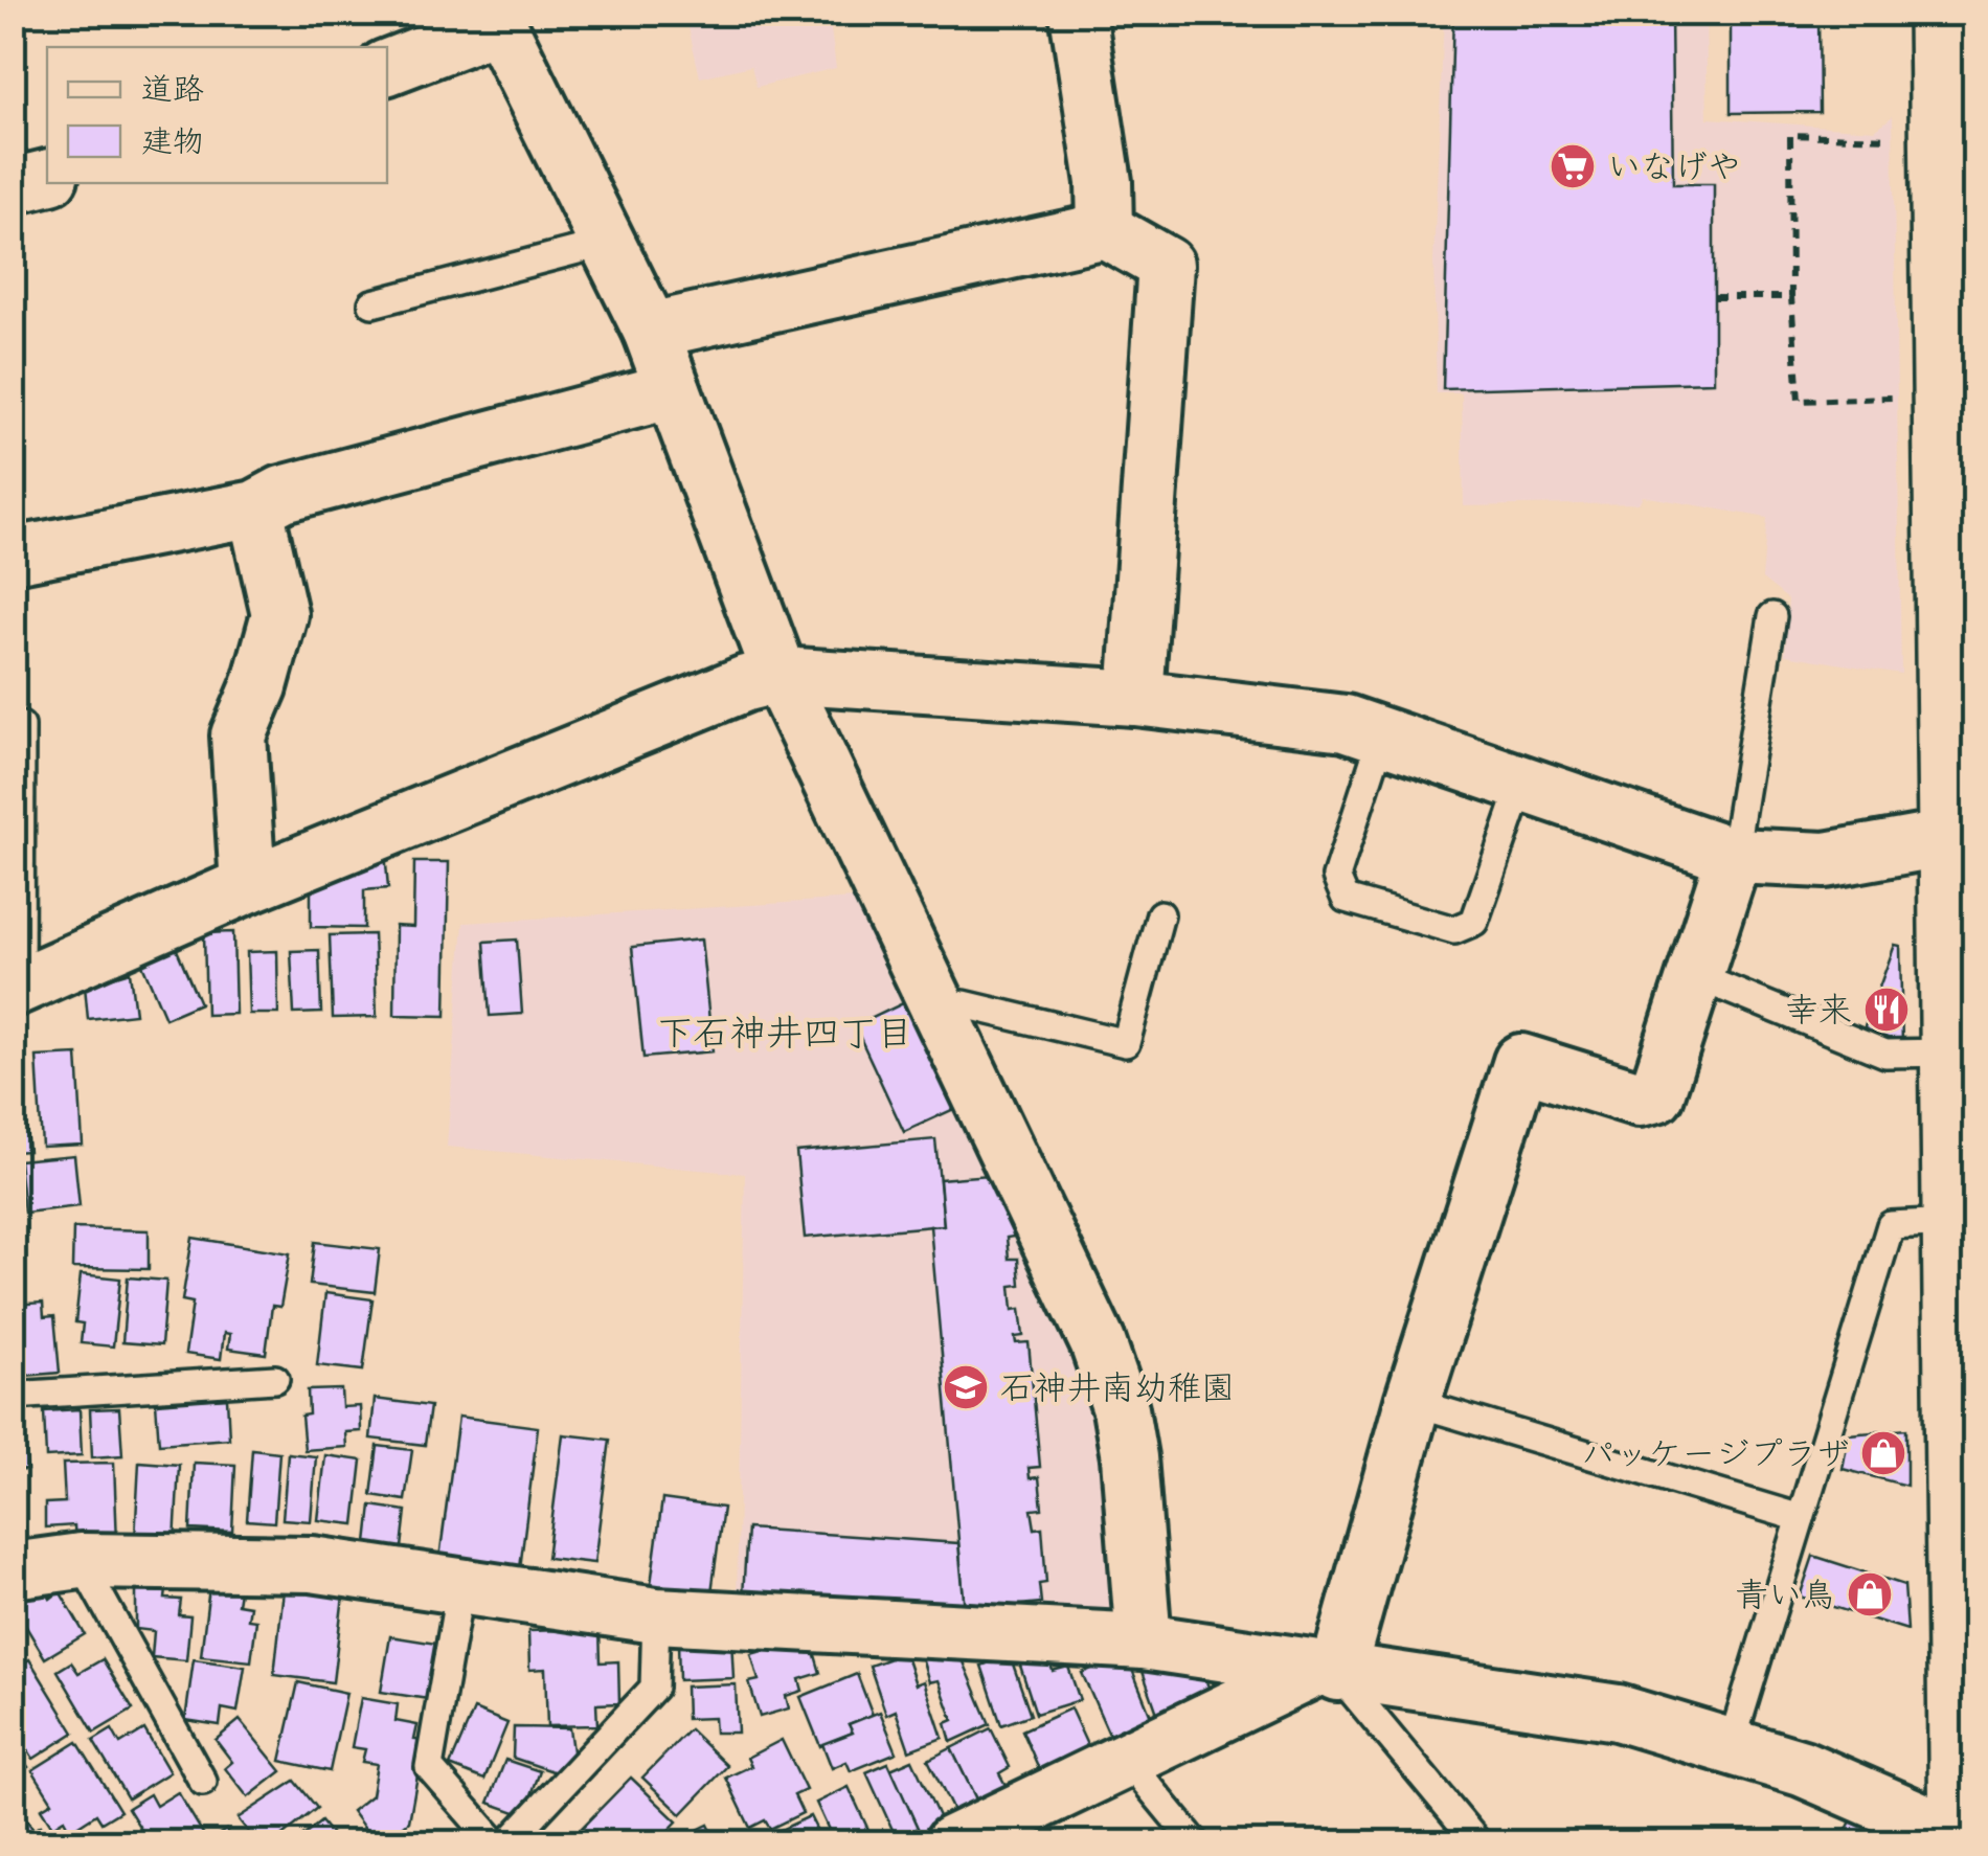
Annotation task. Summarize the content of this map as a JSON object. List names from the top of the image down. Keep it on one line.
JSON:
{"districts":["下石神井四丁目"],"places":{"supermarket":["いなげや"],"restaurant":["幸来"],"school or university":["石神井南幼稚園"],"shop":["パッケージプラザ","青い鳥"]},"legend":["道路","建物"]}
